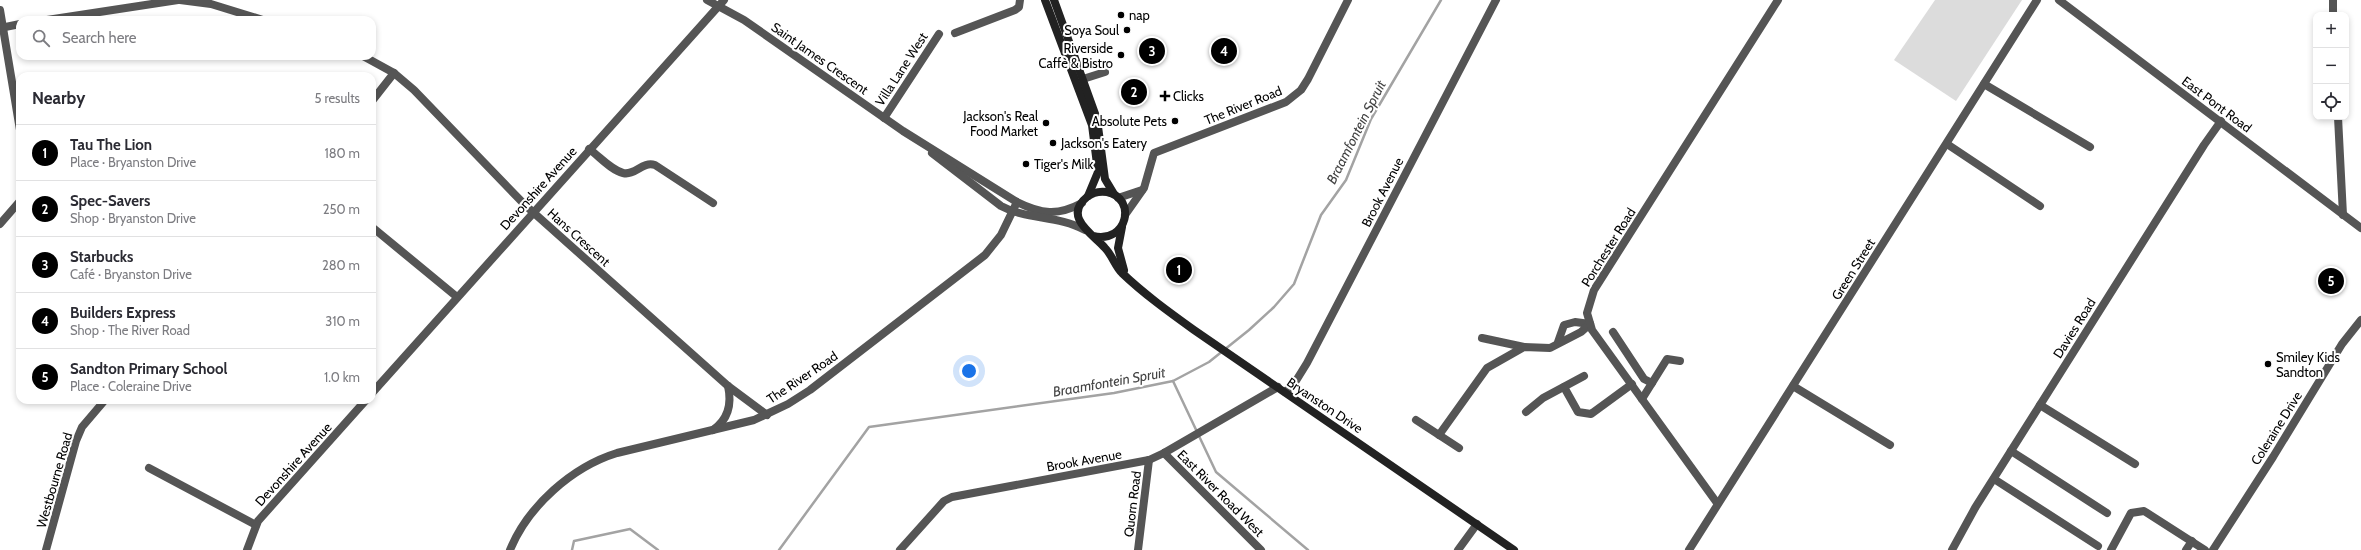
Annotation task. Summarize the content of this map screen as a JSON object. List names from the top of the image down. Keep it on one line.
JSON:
{"streets":{"main road":["Bryanston Drive"],"street":["Saint James Crescent","Villa Lane West","East Pont Road","The River Road","Devonshire Avenue","Brook Avenue","Hans Crescent","Porchester Road","Green Street","Davies Road","Coleraine Drive","Westbourne Road","East River Road West","Quorn Road"]},"crossings":[["Saint James Crescent","Villa Lane West"],["Saint James Crescent","The River Road"],["Saint James Crescent","Devonshire Avenue"],["Saint James Crescent","Bryanston Drive"],["East Pont Road","Davies Road"],["The River Road","Hans Crescent"],["The River Road","Bryanston Drive"],["Devonshire Avenue","Hans Crescent"],["Brook Avenue","Bryanston Drive"],["Brook Avenue","East River Road West"],["Brook Avenue","Quorn Road"]],"water":["Braamfontein Spruit"],"places":{"other":["nap","Soya Soul","Riverside Caffè & Bistro","Absolute Pets","Jackson's Real Food Market","Jackson's Eatery","Tiger's Milk","Smiley Kids Sandton"],"health":["Clicks"]},"page":{"map_buttons":["+","−"],"search":"Search here","pins":["3","4","2","1","5"],"heading":["Nearby","5 results"],"list":[{"mark":"1","name":"Tau The Lion","note":"Place · Bryanston Drive","value":"180 m"},{"mark":"2","name":"Spec-Savers","note":"Shop · Bryanston Drive","value":"250 m"},{"mark":"3","name":"Starbucks","note":"Café · Bryanston Drive","value":"280 m"},{"mark":"4","name":"Builders Express","note":"Shop · The River Road","value":"310 m"},{"mark":"5","name":"Sandton Primary School","note":"Place · Coleraine Drive","value":"1.0 km"}]}}
